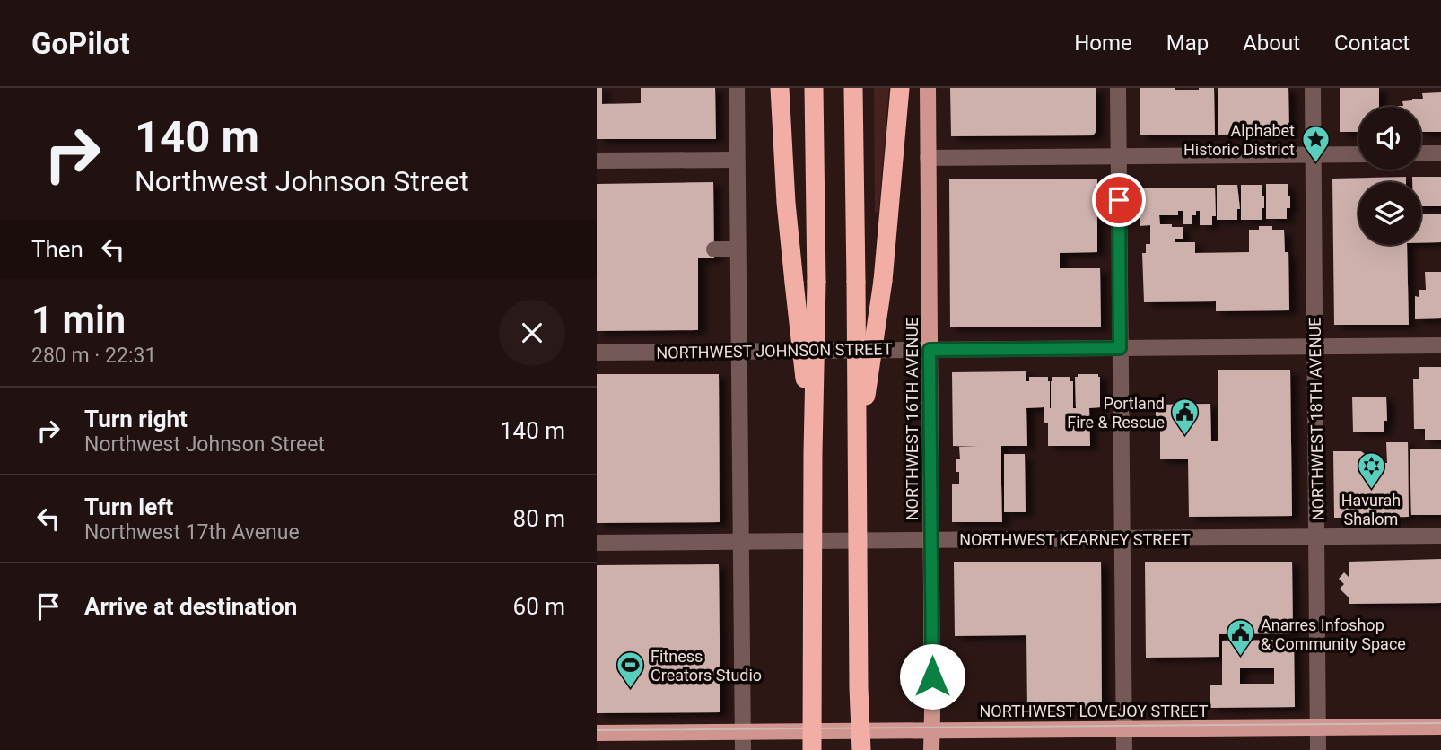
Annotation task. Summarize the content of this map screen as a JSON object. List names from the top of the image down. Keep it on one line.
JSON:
{"streets":{"main road":["NORTHWEST 16TH AVENUE","NORTHWEST LOVEJOY STREET"],"street":["NORTHWEST JOHNSON STREET","NORTHWEST 18TH AVENUE","NORTHWEST KEARNEY STREET"]},"crossings":[["NORTHWEST JOHNSON STREET","NORTHWEST 16TH AVENUE"],["NORTHWEST JOHNSON STREET","NORTHWEST 18TH AVENUE"],["NORTHWEST 16TH AVENUE","NORTHWEST KEARNEY STREET"],["NORTHWEST 16TH AVENUE","NORTHWEST LOVEJOY STREET"],["NORTHWEST 18TH AVENUE","NORTHWEST KEARNEY STREET"],["NORTHWEST 18TH AVENUE","NORTHWEST LOVEJOY STREET"]],"places":{"place":["Alphabet Historic District"],"public building":["Portland Fire & Rescue","Anarres Infoshop & Community Space"],"synagogue":["Havurah Shalom"],"sports":["Fitness Creators Studio"]},"page":{"header":"GoPilot","nav":["Home","Map","About","Contact"],"turn":["140 m","Northwest Johnson Street"],"then":"Then","heading":["1 min","280 m · 22:31"],"list":[{"name":"Turn right","note":"Northwest Johnson Street","value":"140 m"},{"name":"Turn left","note":"Northwest 17th Avenue","value":"80 m"},{"name":"Arrive at destination","value":"60 m"}]}}
